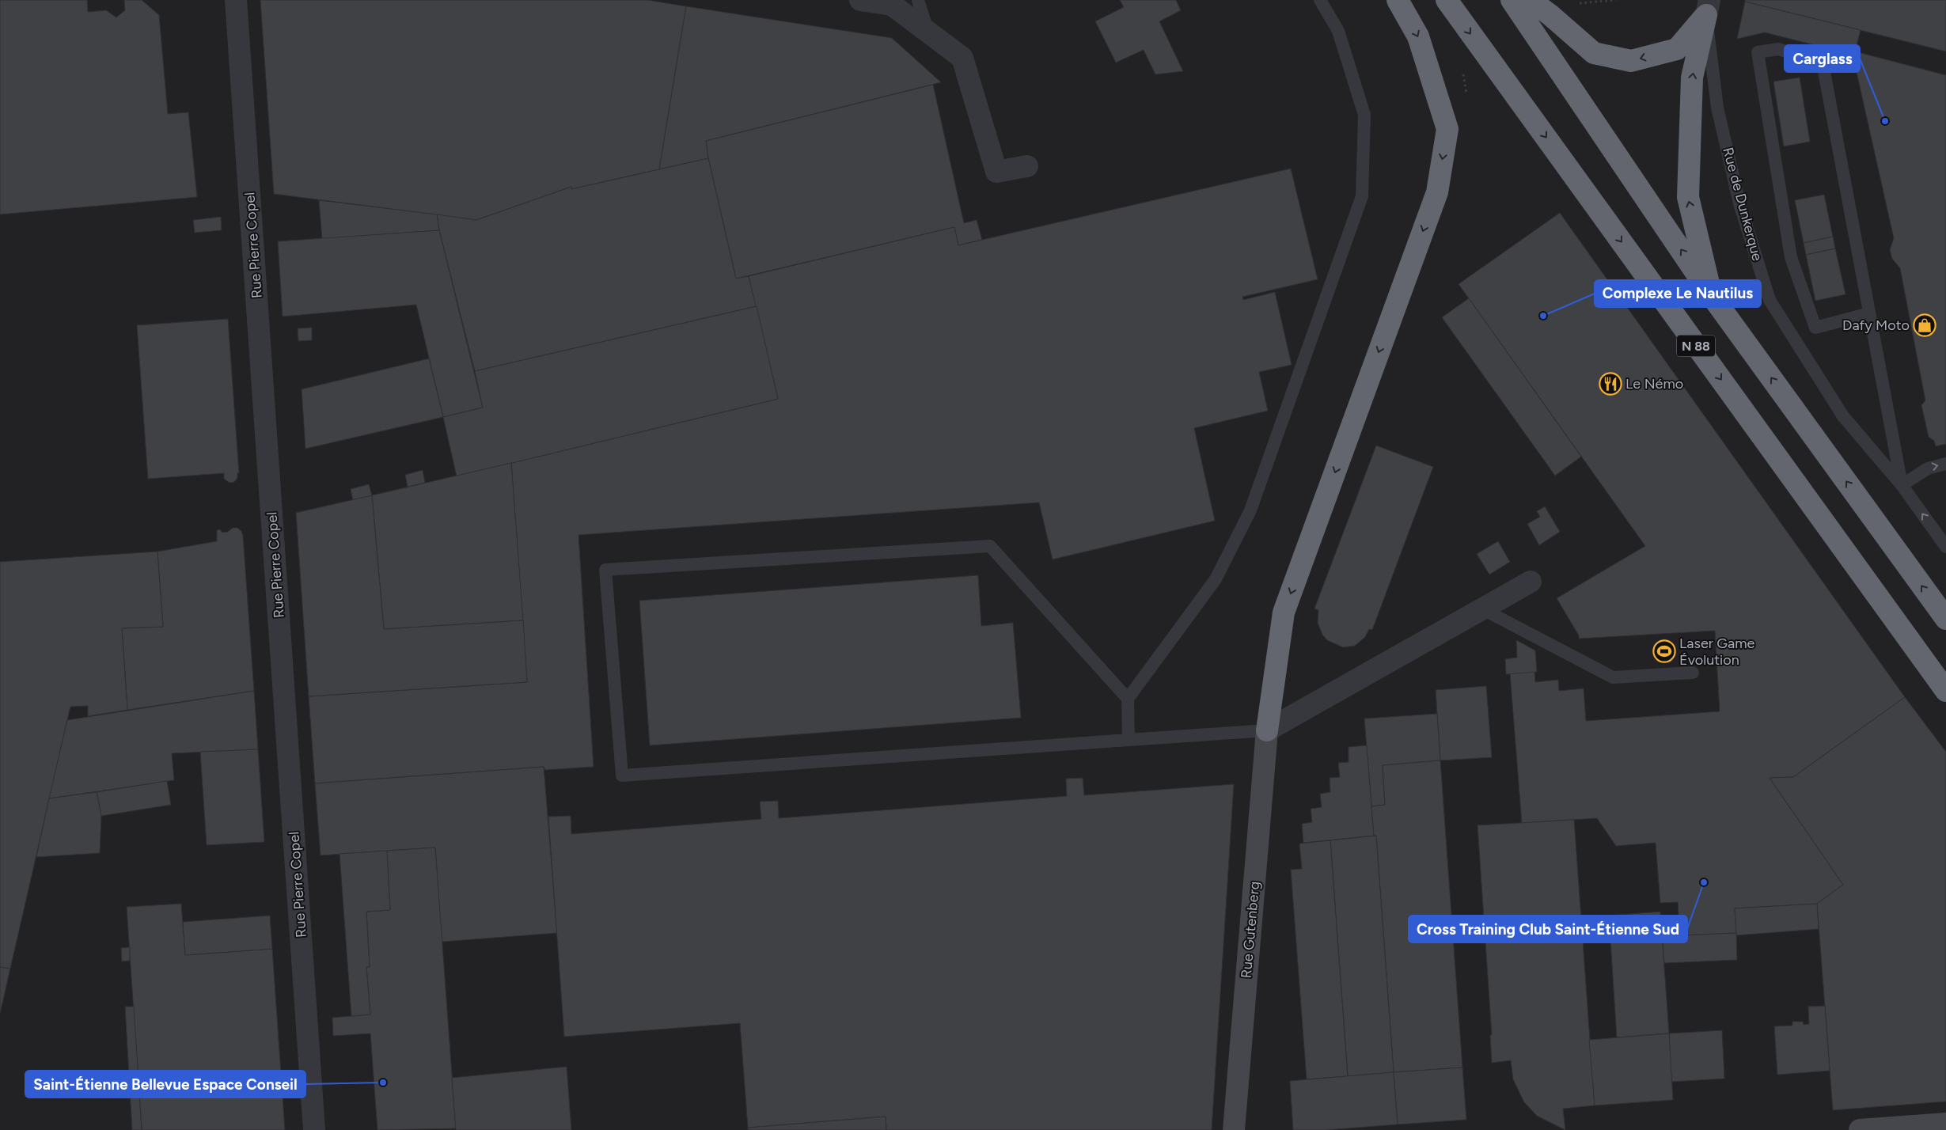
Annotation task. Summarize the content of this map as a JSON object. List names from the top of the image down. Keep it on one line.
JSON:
{"streets":{"highway":["N 88"],"street":["Rue Pierre Copel","Rue Gutenberg"],"lane":["Rue de Dunkerque"]},"places":{"other":["Carglass","Complexe Le Nautilus","Cross Training Club Saint-Étienne Sud","Saint-Étienne Bellevue Espace Conseil"],"shop":["Dafy Moto"],"restaurant":["Le Némo"],"sports":["Laser Game Évolution"]}}
